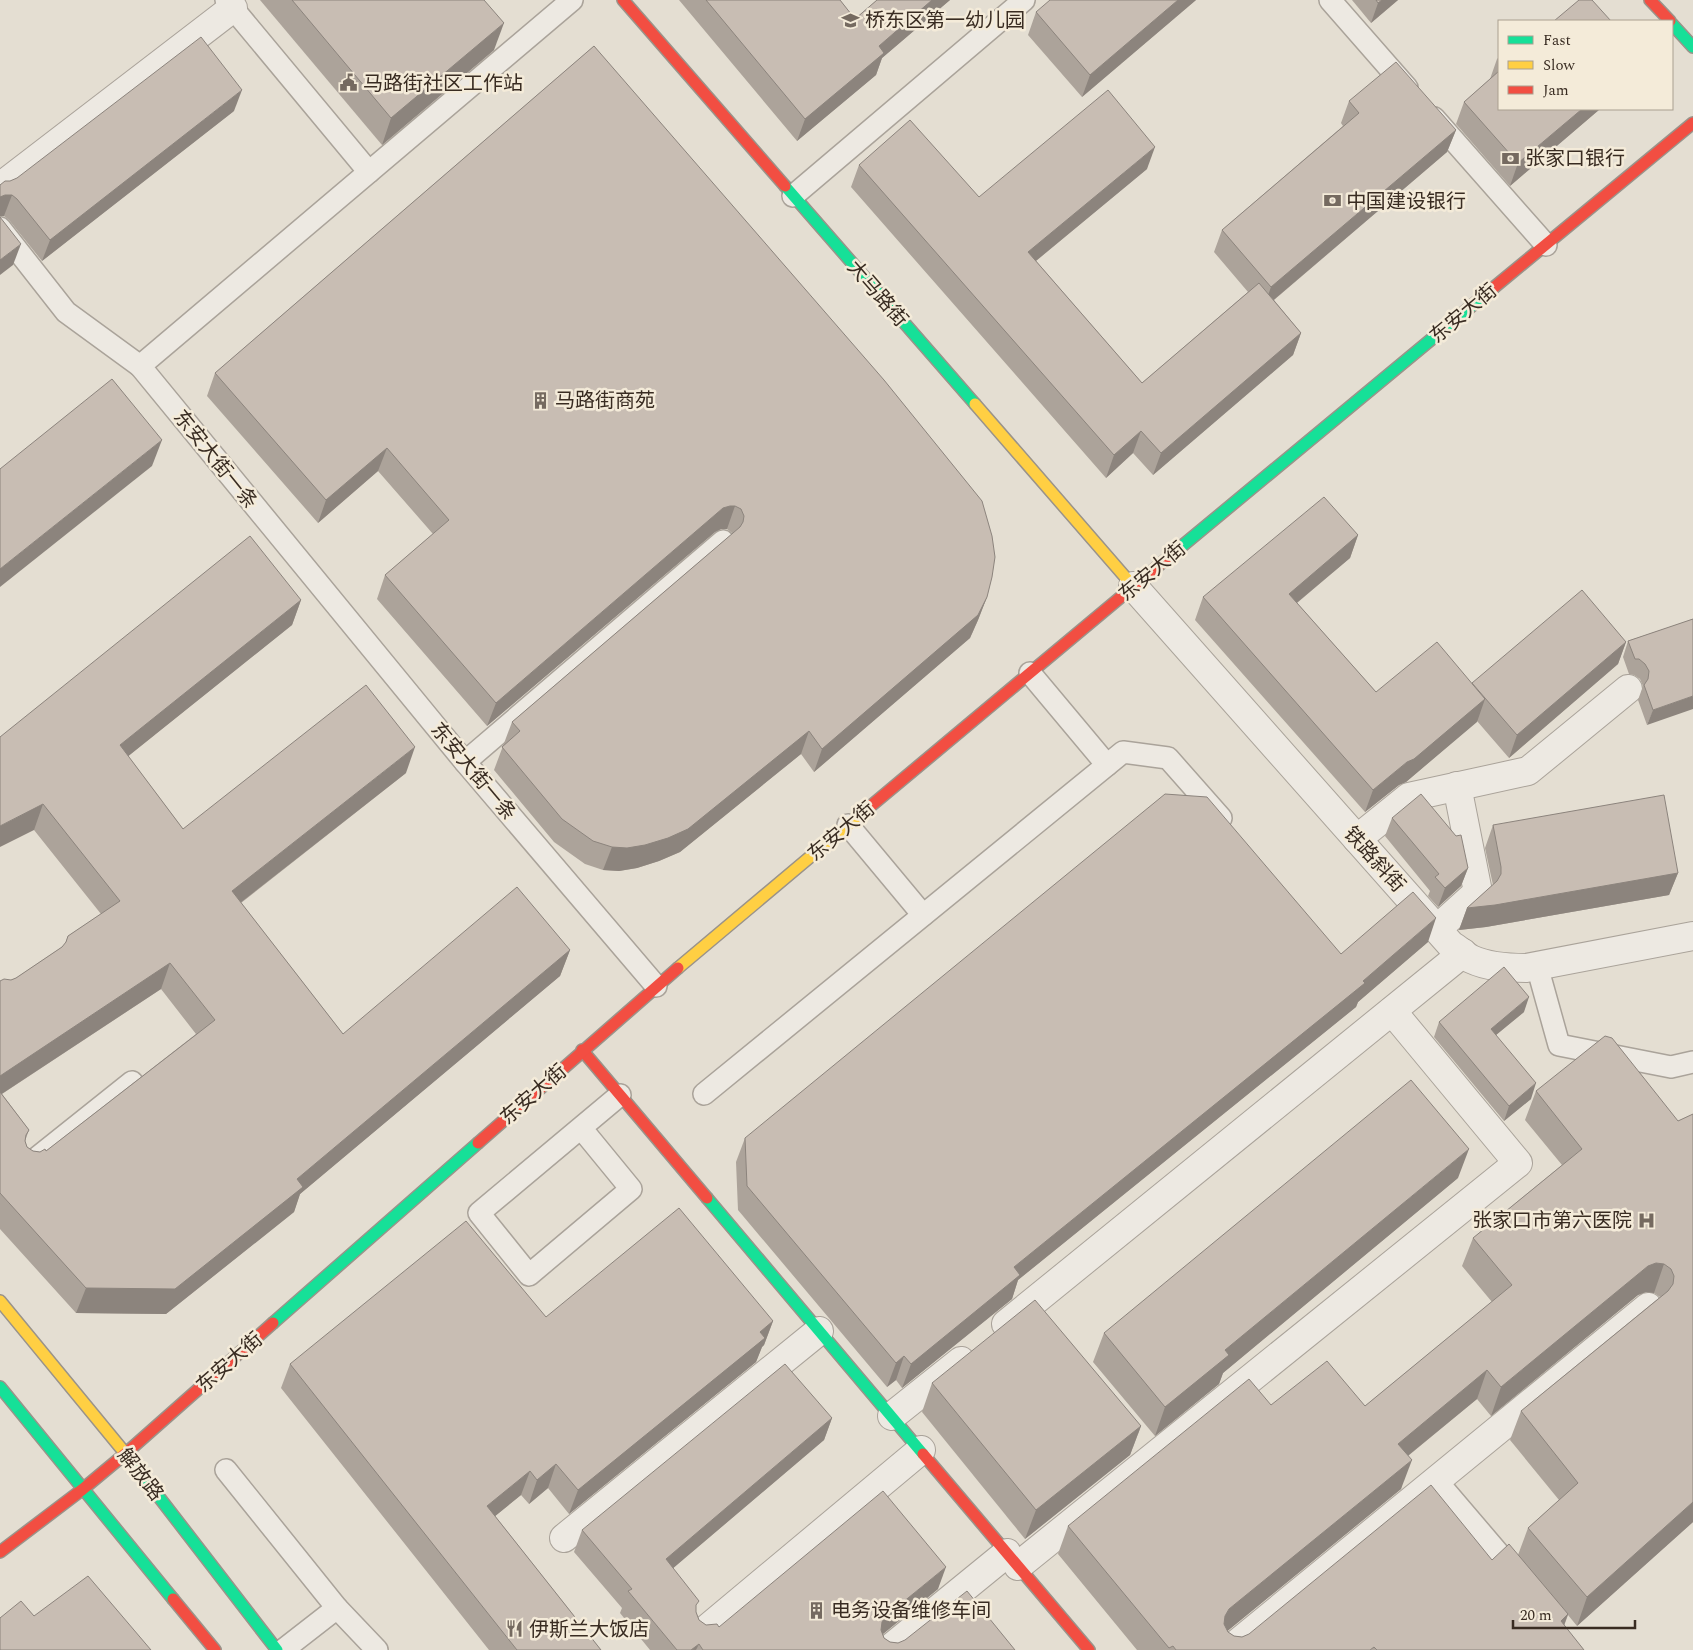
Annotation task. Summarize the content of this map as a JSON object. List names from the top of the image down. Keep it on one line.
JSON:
{"streets":{"main road":["大马路街","东安大街","解放路"],"street":["铁路斜街"],"lane":["东安大街一条"]},"crossings":[["大马路街","东安大街"],["大马路街","铁路斜街"],["东安大街","东安大街一条"],["东安大街","铁路斜街"],["东安大街","解放路"]],"places":{"school or university":["桥东区第一幼儿园"],"public building":["马路街社区工作站"],"bank":["张家口银行","中国建设银行"],"building":["马路街商苑","电务设备维修车间"],"hospital":["张家口市第六医院"],"restaurant":["伊斯兰大饭店"]},"legend":["Fast","Slow","Jam"],"scale_bar":"20 m"}
